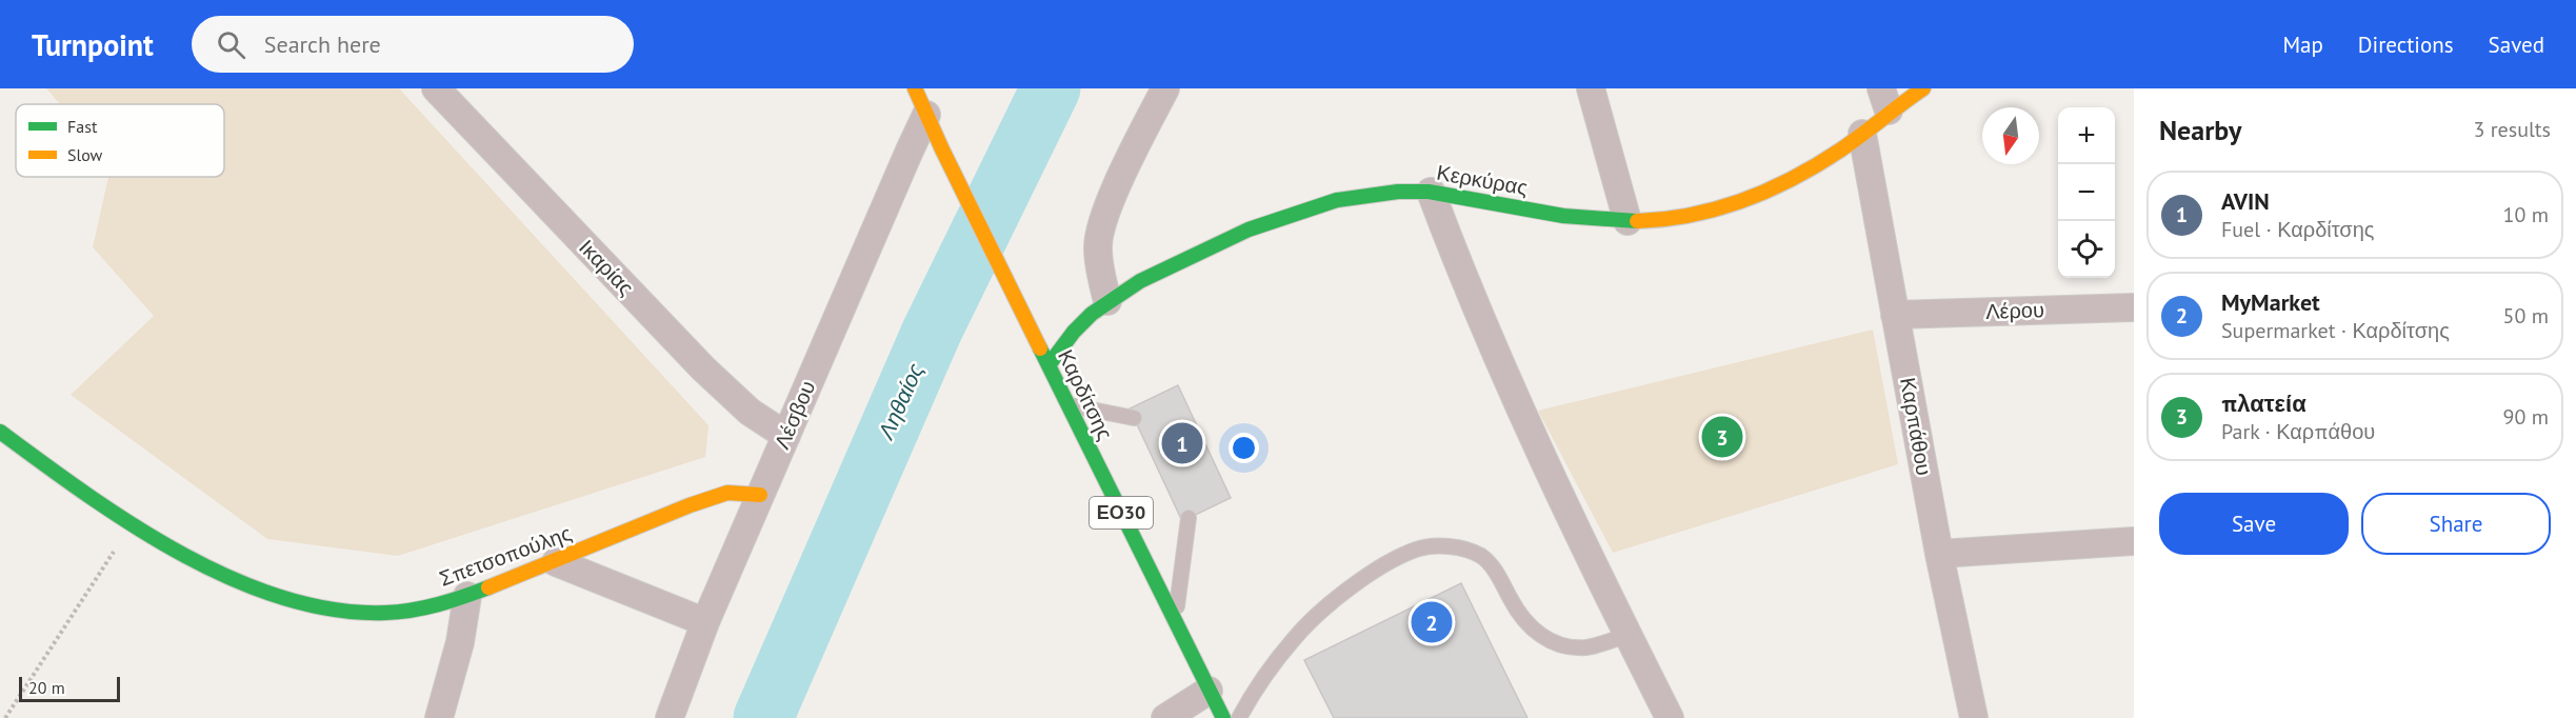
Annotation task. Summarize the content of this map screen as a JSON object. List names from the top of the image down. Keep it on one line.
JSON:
{"streets":{"street":["Κερκύρας","Ικαρίας","Λέρου","Καρδίτσης","Λέσβου","Καρπάθου","ΕΟ30","Σπετσοπούλης"]},"crossings":[["Κερκύρας","Καρδίτσης"],["Κερκύρας","Καρπάθου"],["Ικαρίας","Λέσβου"],["Λέρου","Καρπάθου"],["Καρδίτσης","Λέσβου"],["Λέσβου","Σπετσοπούλης"]],"water":["Ληθαίος"],"legend":["Fast","Slow"],"scale_bar":"20 m","north":"bottom","page":{"header":"Turnpoint","search":"Search here","nav":["Map","Directions","Saved"],"heading":["Nearby","3 results"],"map_buttons":["+","−"],"list":[{"mark":"1","name":"AVIN","note":"Fuel · Καρδίτσης","value":"10 m"},{"mark":"2","name":"MyMarket","note":"Supermarket · Καρδίτσης","value":"50 m"},{"mark":"3","name":"πλατεία","note":"Park · Καρπάθου","value":"90 m"}],"pins":["3","1","2"],"buttons":["Save","Share"],"scale":"20 m"}}
